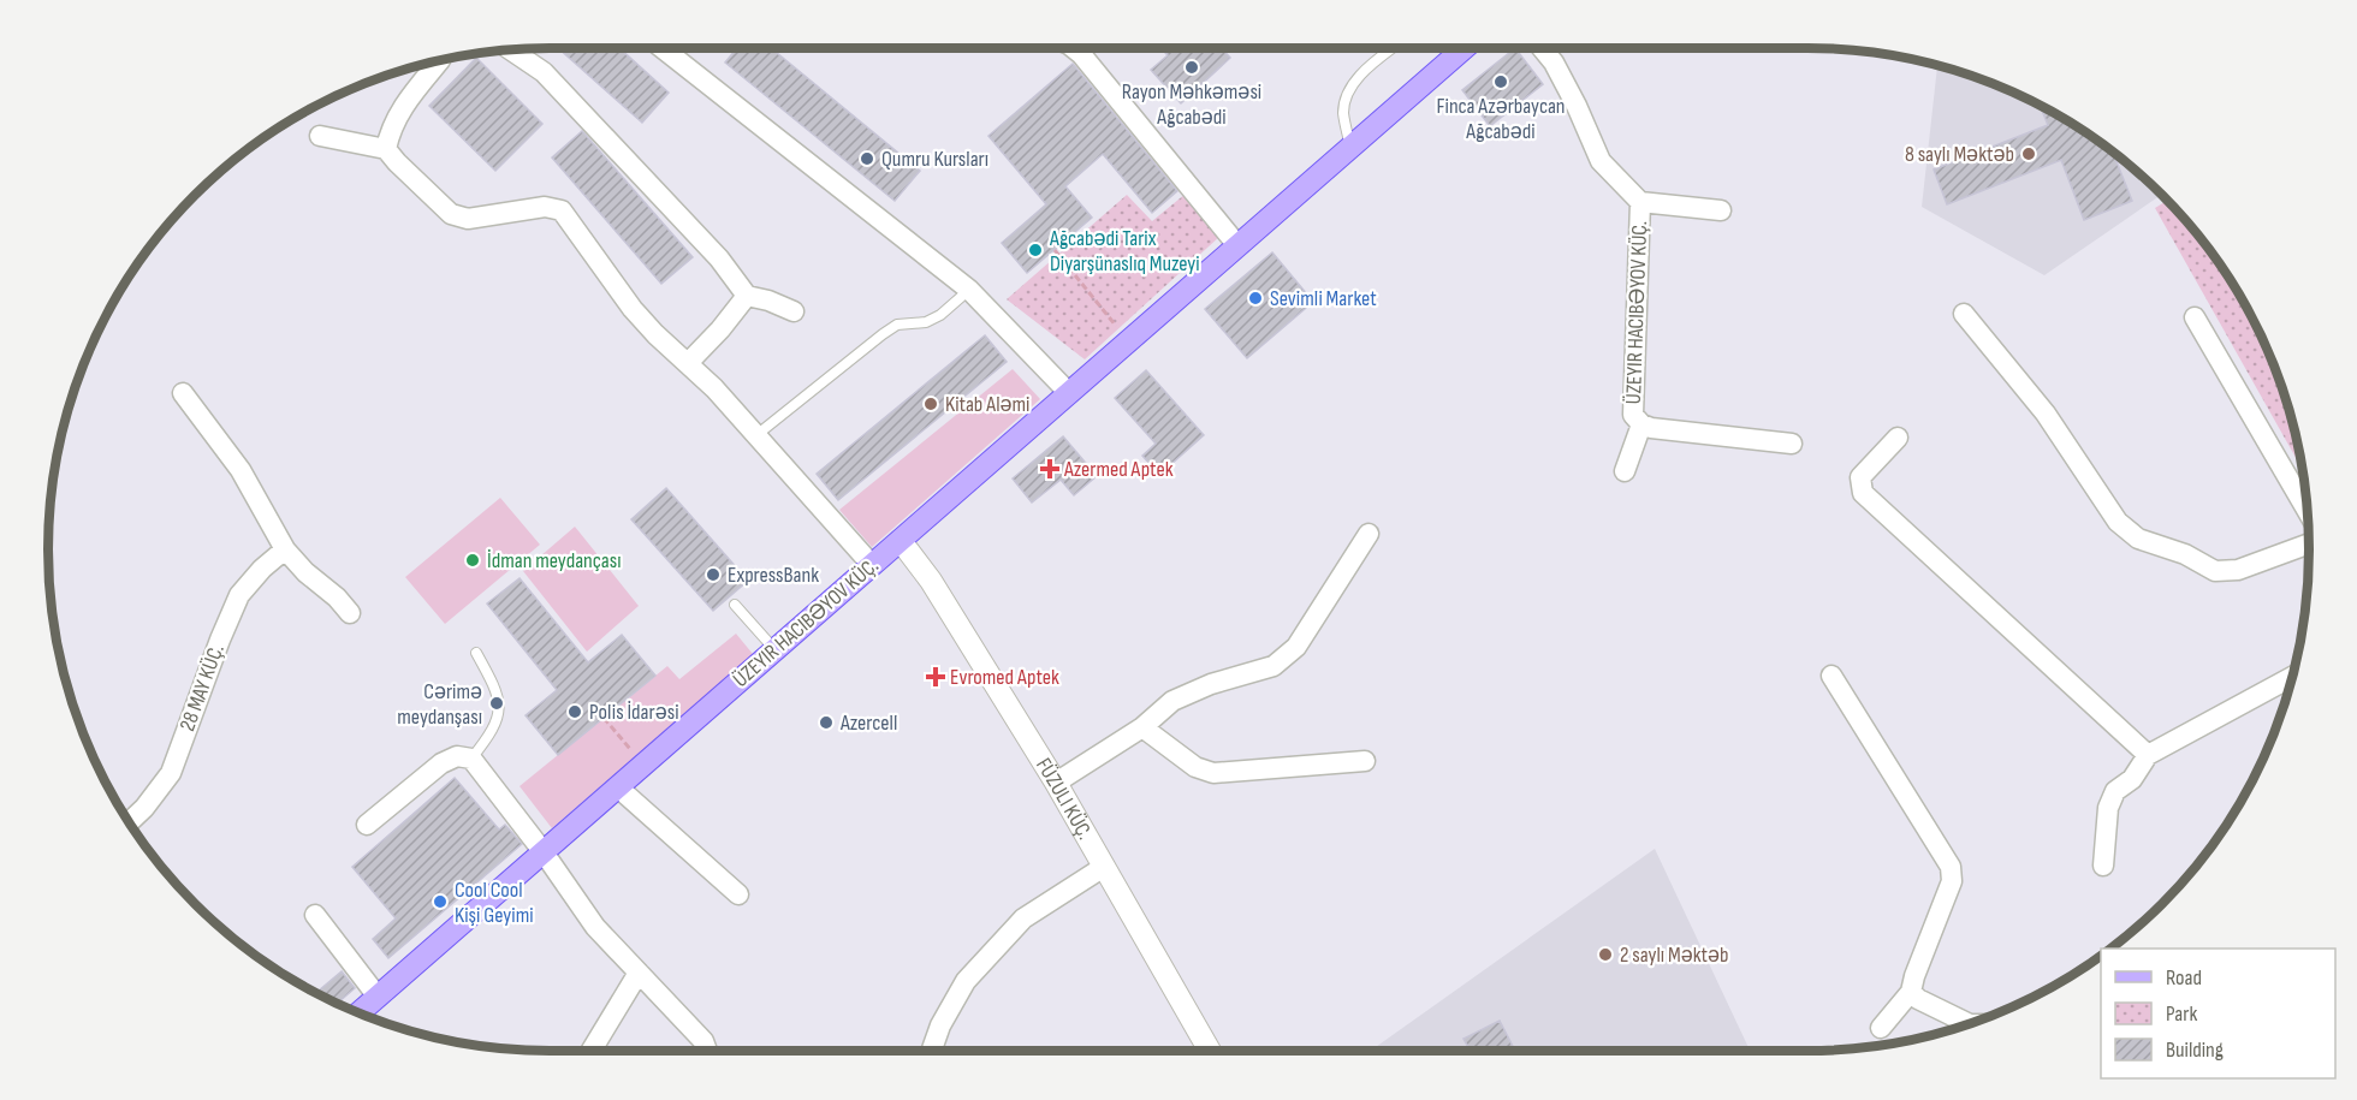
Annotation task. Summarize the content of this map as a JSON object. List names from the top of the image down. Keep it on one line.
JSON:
{"streets":{"street":["28 MAY KÜÇ.","FÜZULI KÜÇ."]},"places":{"other":["Rayon Məhkəməsi Ağcabədi","Finca Azərbaycan Ağcabədi","8 saylı Məktəb","Qumru Kursları","Ağcabədi Tarix Diyarşünaslıq Muzeyi","Sevimli Market","Kitab Aləmi","İdman meydançası","ExpressBank","Cərimə meydanşası","Polis İdarəsi","Azercell","Cool Cool Kişi Geyimi","2 saylı Məktəb"],"health":["Azermed Aptek","Evromed Aptek"]},"legend":["Road","Park","Building"]}
